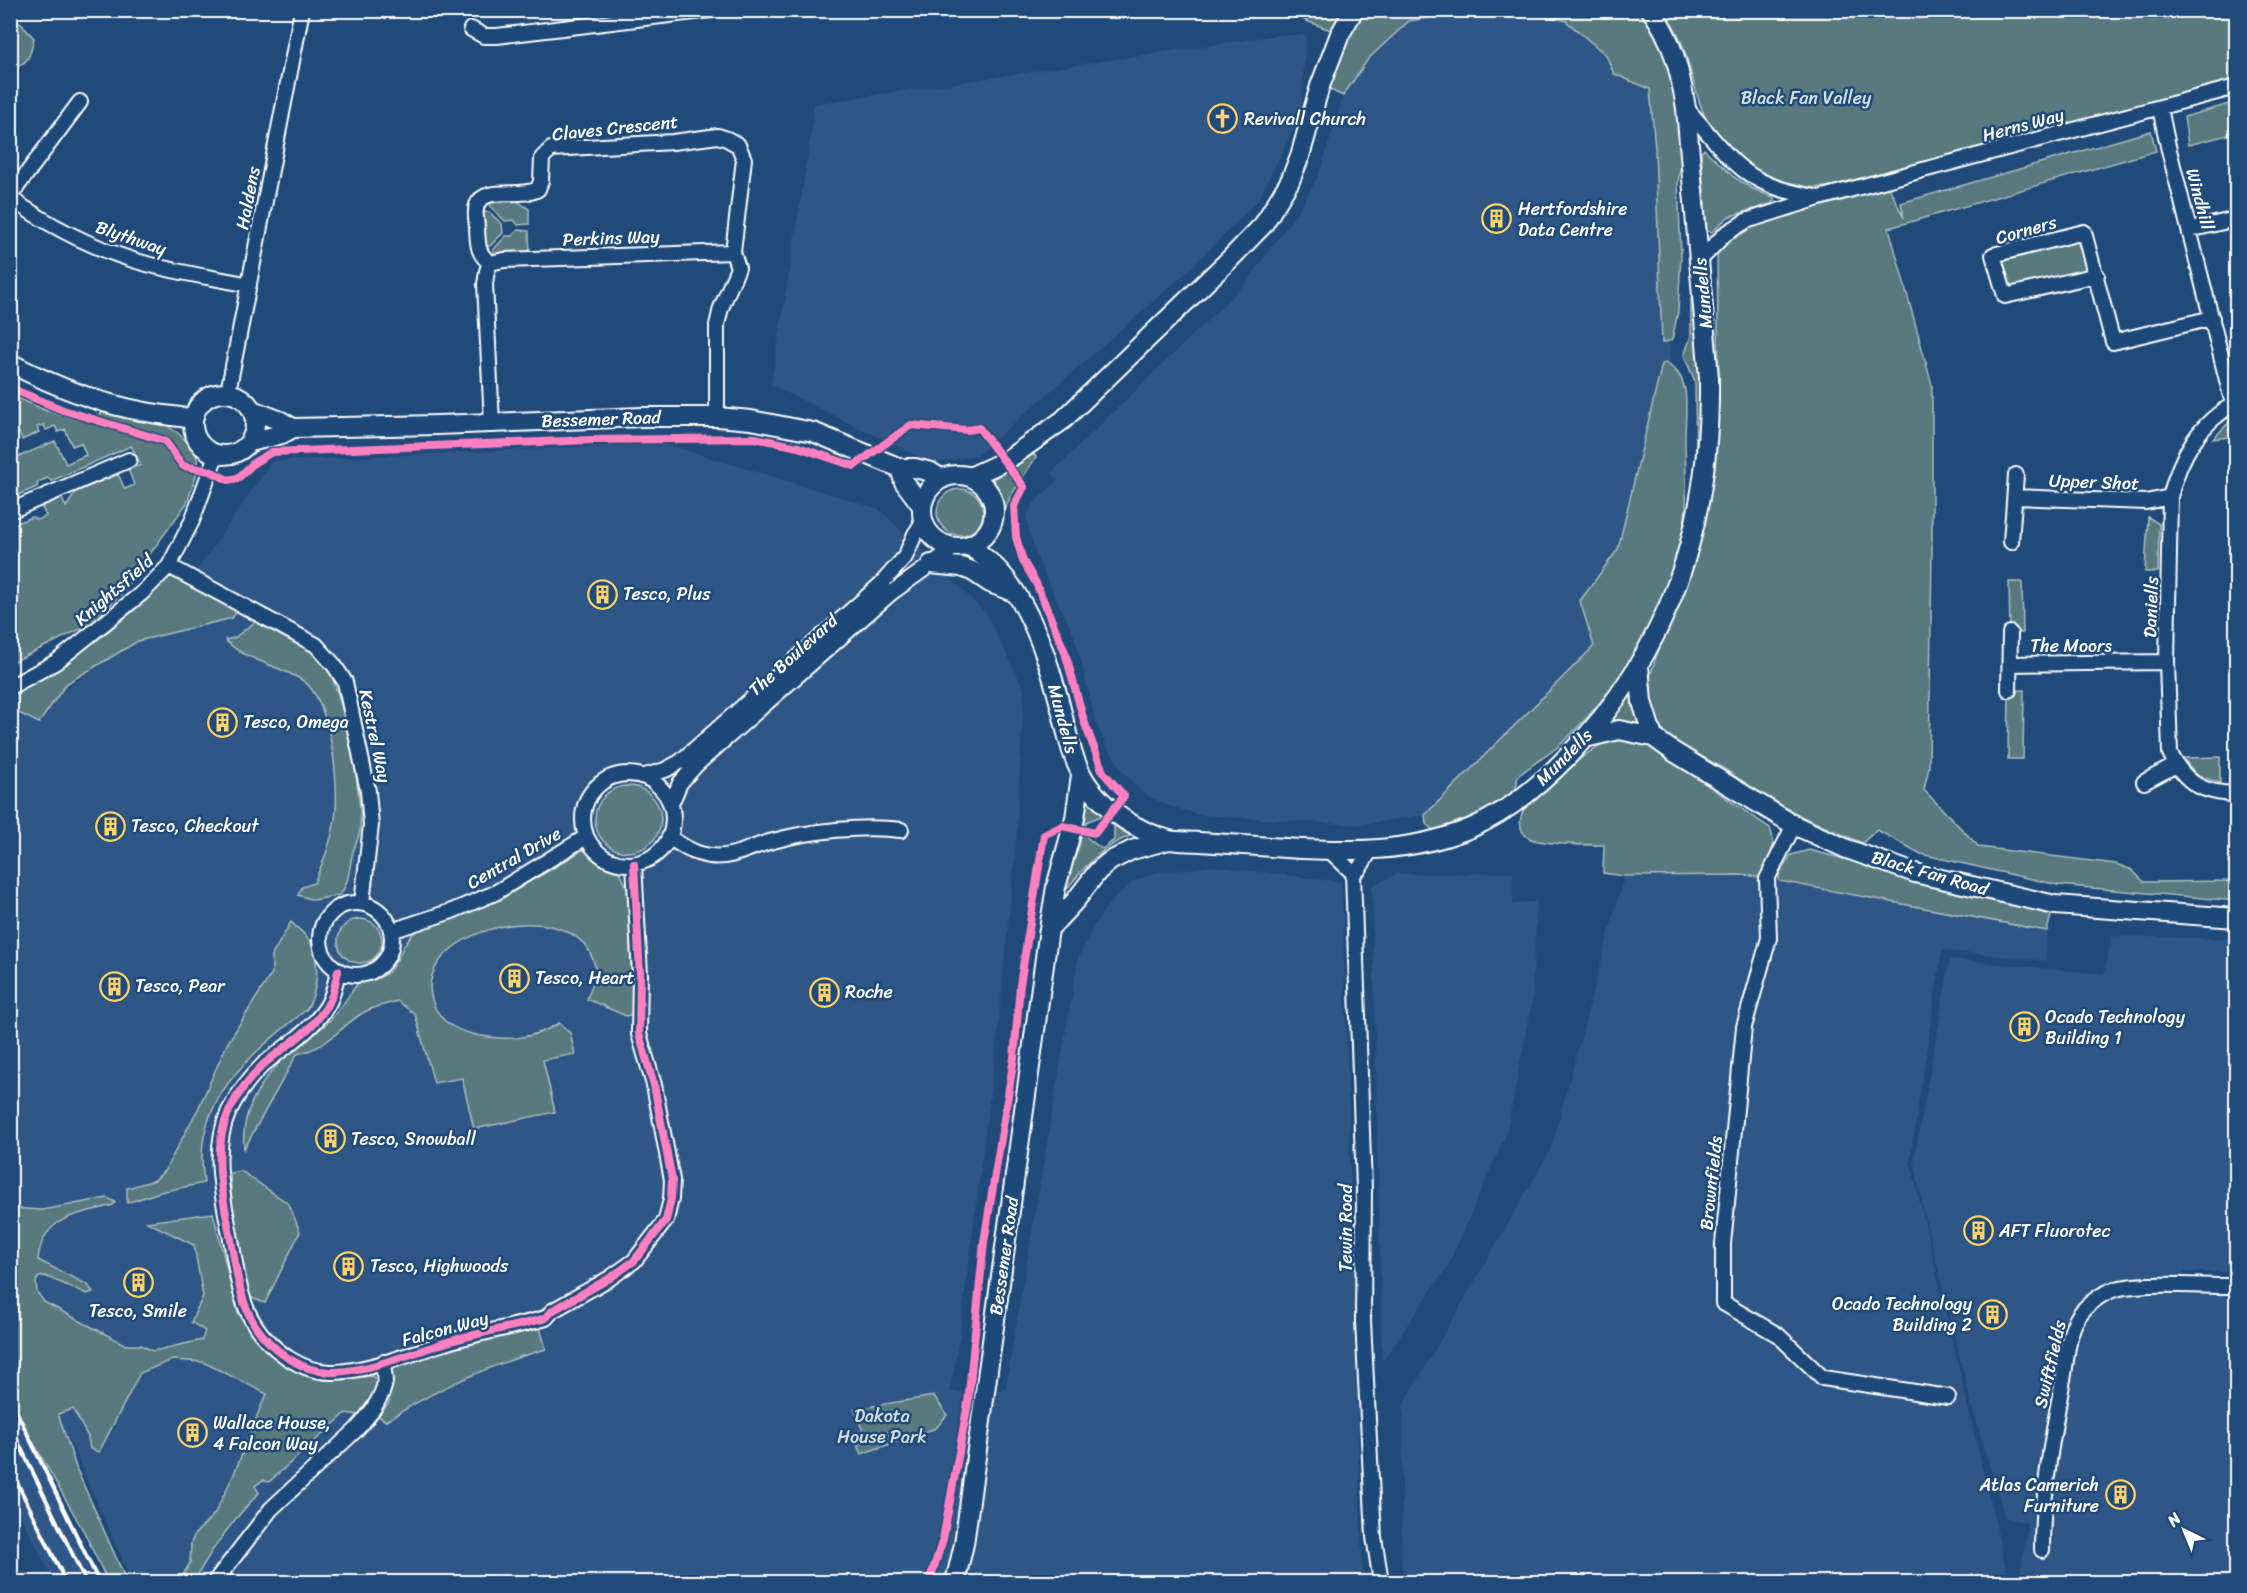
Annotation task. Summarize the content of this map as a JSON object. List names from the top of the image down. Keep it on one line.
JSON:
{"streets":{"main road":["Mundells","Bessemer Road","Black Fan Road"],"street":["Herns Way","Claves Crescent","Haldens","Windhill","Corners","Blythway","Perkins Way","Upper Shot","Knightsfield","Daniells","The Moors","The Boulevard","Kestrel Way","Central Drive","Brownfields","Tewin Road","Falcon Way","Swiftfields"]},"crossings":[["Herns Way","Windhill"],["Herns Way","Mundells"],["Claves Crescent","Perkins Way"],["Claves Crescent","Bessemer Road"],["Haldens","Blythway"],["Haldens","Bessemer Road"],["Haldens","Knightsfield"],["Windhill","Corners"],["Windhill","Daniells"],["Mundells","Bessemer Road"],["Mundells","The Boulevard"],["Mundells","Black Fan Road"],["Bessemer Road","Knightsfield"],["Bessemer Road","The Boulevard"],["Upper Shot","Daniells"],["Knightsfield","Kestrel Way"],["Daniells","The Moors"],["The Boulevard","Central Drive"],["The Boulevard","Falcon Way"],["Kestrel Way","Central Drive"],["Kestrel Way","Falcon Way"],["Central Drive","Falcon Way"],["Black Fan Road","Brownfields"]],"parks":["Black Fan Valley","Dakota House Park"],"places":{"church":["Revivall Church"],"building":["Hertfordshire Data Centre","Tesco, Plus","Tesco, Omega","Tesco, Checkout","Tesco, Heart","Tesco, Pear","Roche","Ocado Technology Building 1","Tesco, Snowball","AFT Fluorotec","Tesco, Highwoods","Tesco, Smile","Ocado Technology Building 2","Wallace House, 4 Falcon Way","Atlas Camerich Furniture"]},"north":"top left"}
